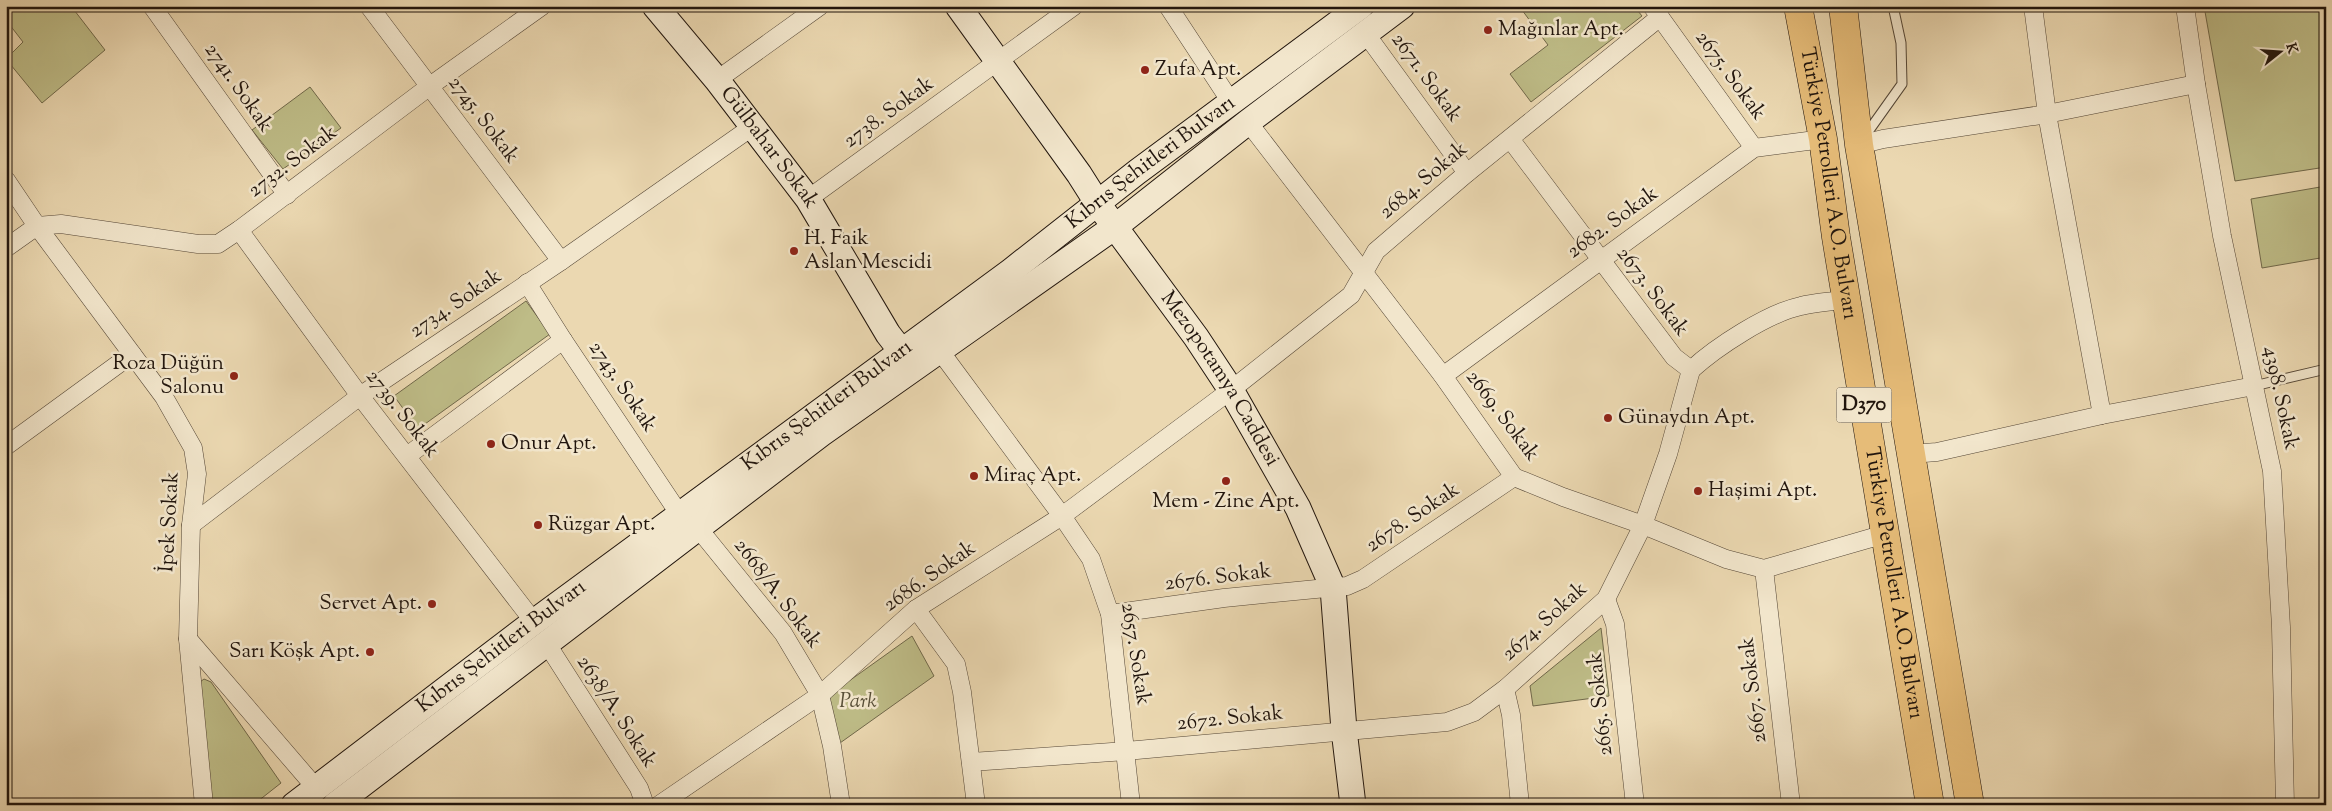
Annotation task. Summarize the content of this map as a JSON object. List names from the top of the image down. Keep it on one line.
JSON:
{"streets":{"highway":["Türkiye Petrolleri A.O. Bulvarı","D370"],"main road":["Gülbahar Sokak","Kıbrıs Şehitleri Bulvarı","Mezopotamya Caddesi"],"street":["2675. Sokak","2671. Sokak","2741. Sokak","2738. Sokak","2745. Sokak","2732. Sokak","2684. Sokak","2682. Sokak","2673. Sokak","2734. Sokak","2743. Sokak","4398. Sokak","2739. Sokak","2669. Sokak","2678. Sokak","İpek Sokak","2686. Sokak","2676. Sokak","2668/A. Sokak","2674. Sokak","2657. Sokak","2667. Sokak","2665. Sokak","2638/A. Sokak","2672. Sokak"]},"crossings":[["2675. Sokak","2684. Sokak"],["2675. Sokak","2682. Sokak"],["2671. Sokak","Kıbrıs Şehitleri Bulvarı"],["2671. Sokak","2684. Sokak"],["2741. Sokak","2732. Sokak"],["2738. Sokak","Gülbahar Sokak"],["2738. Sokak","Mezopotamya Caddesi"],["2745. Sokak","2732. Sokak"],["2745. Sokak","2734. Sokak"],["Gülbahar Sokak","Kıbrıs Şehitleri Bulvarı"],["Gülbahar Sokak","2734. Sokak"],["2732. Sokak","2739. Sokak"],["2732. Sokak","İpek Sokak"],["Kıbrıs Şehitleri Bulvarı","Mezopotamya Caddesi"],["Kıbrıs Şehitleri Bulvarı","2743. Sokak"],["Kıbrıs Şehitleri Bulvarı","2739. Sokak"],["Kıbrıs Şehitleri Bulvarı","2669. Sokak"],["Kıbrıs Şehitleri Bulvarı","2668/A. Sokak"],["Kıbrıs Şehitleri Bulvarı","2657. Sokak"],["Kıbrıs Şehitleri Bulvarı","2638/A. Sokak"],["2684. Sokak","2673. Sokak"],["2684. Sokak","Mezopotamya Caddesi"],["2684. Sokak","2669. Sokak"],["2684. Sokak","2686. Sokak"],["Türkiye Petrolleri A.O. Bulvarı","2682. Sokak"],["2682. Sokak","2673. Sokak"],["2682. Sokak","2669. Sokak"],["2673. Sokak","2674. Sokak"],["2734. Sokak","2743. Sokak"],["2734. Sokak","2739. Sokak"],["2734. Sokak","İpek Sokak"],["Mezopotamya Caddesi","2678. Sokak"],["Mezopotamya Caddesi","2686. Sokak"],["Mezopotamya Caddesi","2676. Sokak"],["Mezopotamya Caddesi","2674. Sokak"],["Mezopotamya Caddesi","2672. Sokak"],["2743. Sokak","2668/A. Sokak"],["2669. Sokak","2678. Sokak"],["2669. Sokak","2674. Sokak"],["2669. Sokak","2667. Sokak"],["2678. Sokak","2676. Sokak"],["2686. Sokak","2668/A. Sokak"],["2686. Sokak","2657. Sokak"],["2676. Sokak","2657. Sokak"],["2674. Sokak","2665. Sokak"],["2674. Sokak","2672. Sokak"],["2657. Sokak","2672. Sokak"]],"parks":["Park"],"places":["Mağınlar Apt.","Zufa Apt.","H. Faik Aslan Mescidi","Roza Düğün Salonu","Günaydın Apt.","Onur Apt.","Miraç Apt.","Mem - Zine Apt.","Haşimi Apt.","Rüzgar Apt.","Servet Apt.","Sarı Köşk Apt."],"north":"right"}
